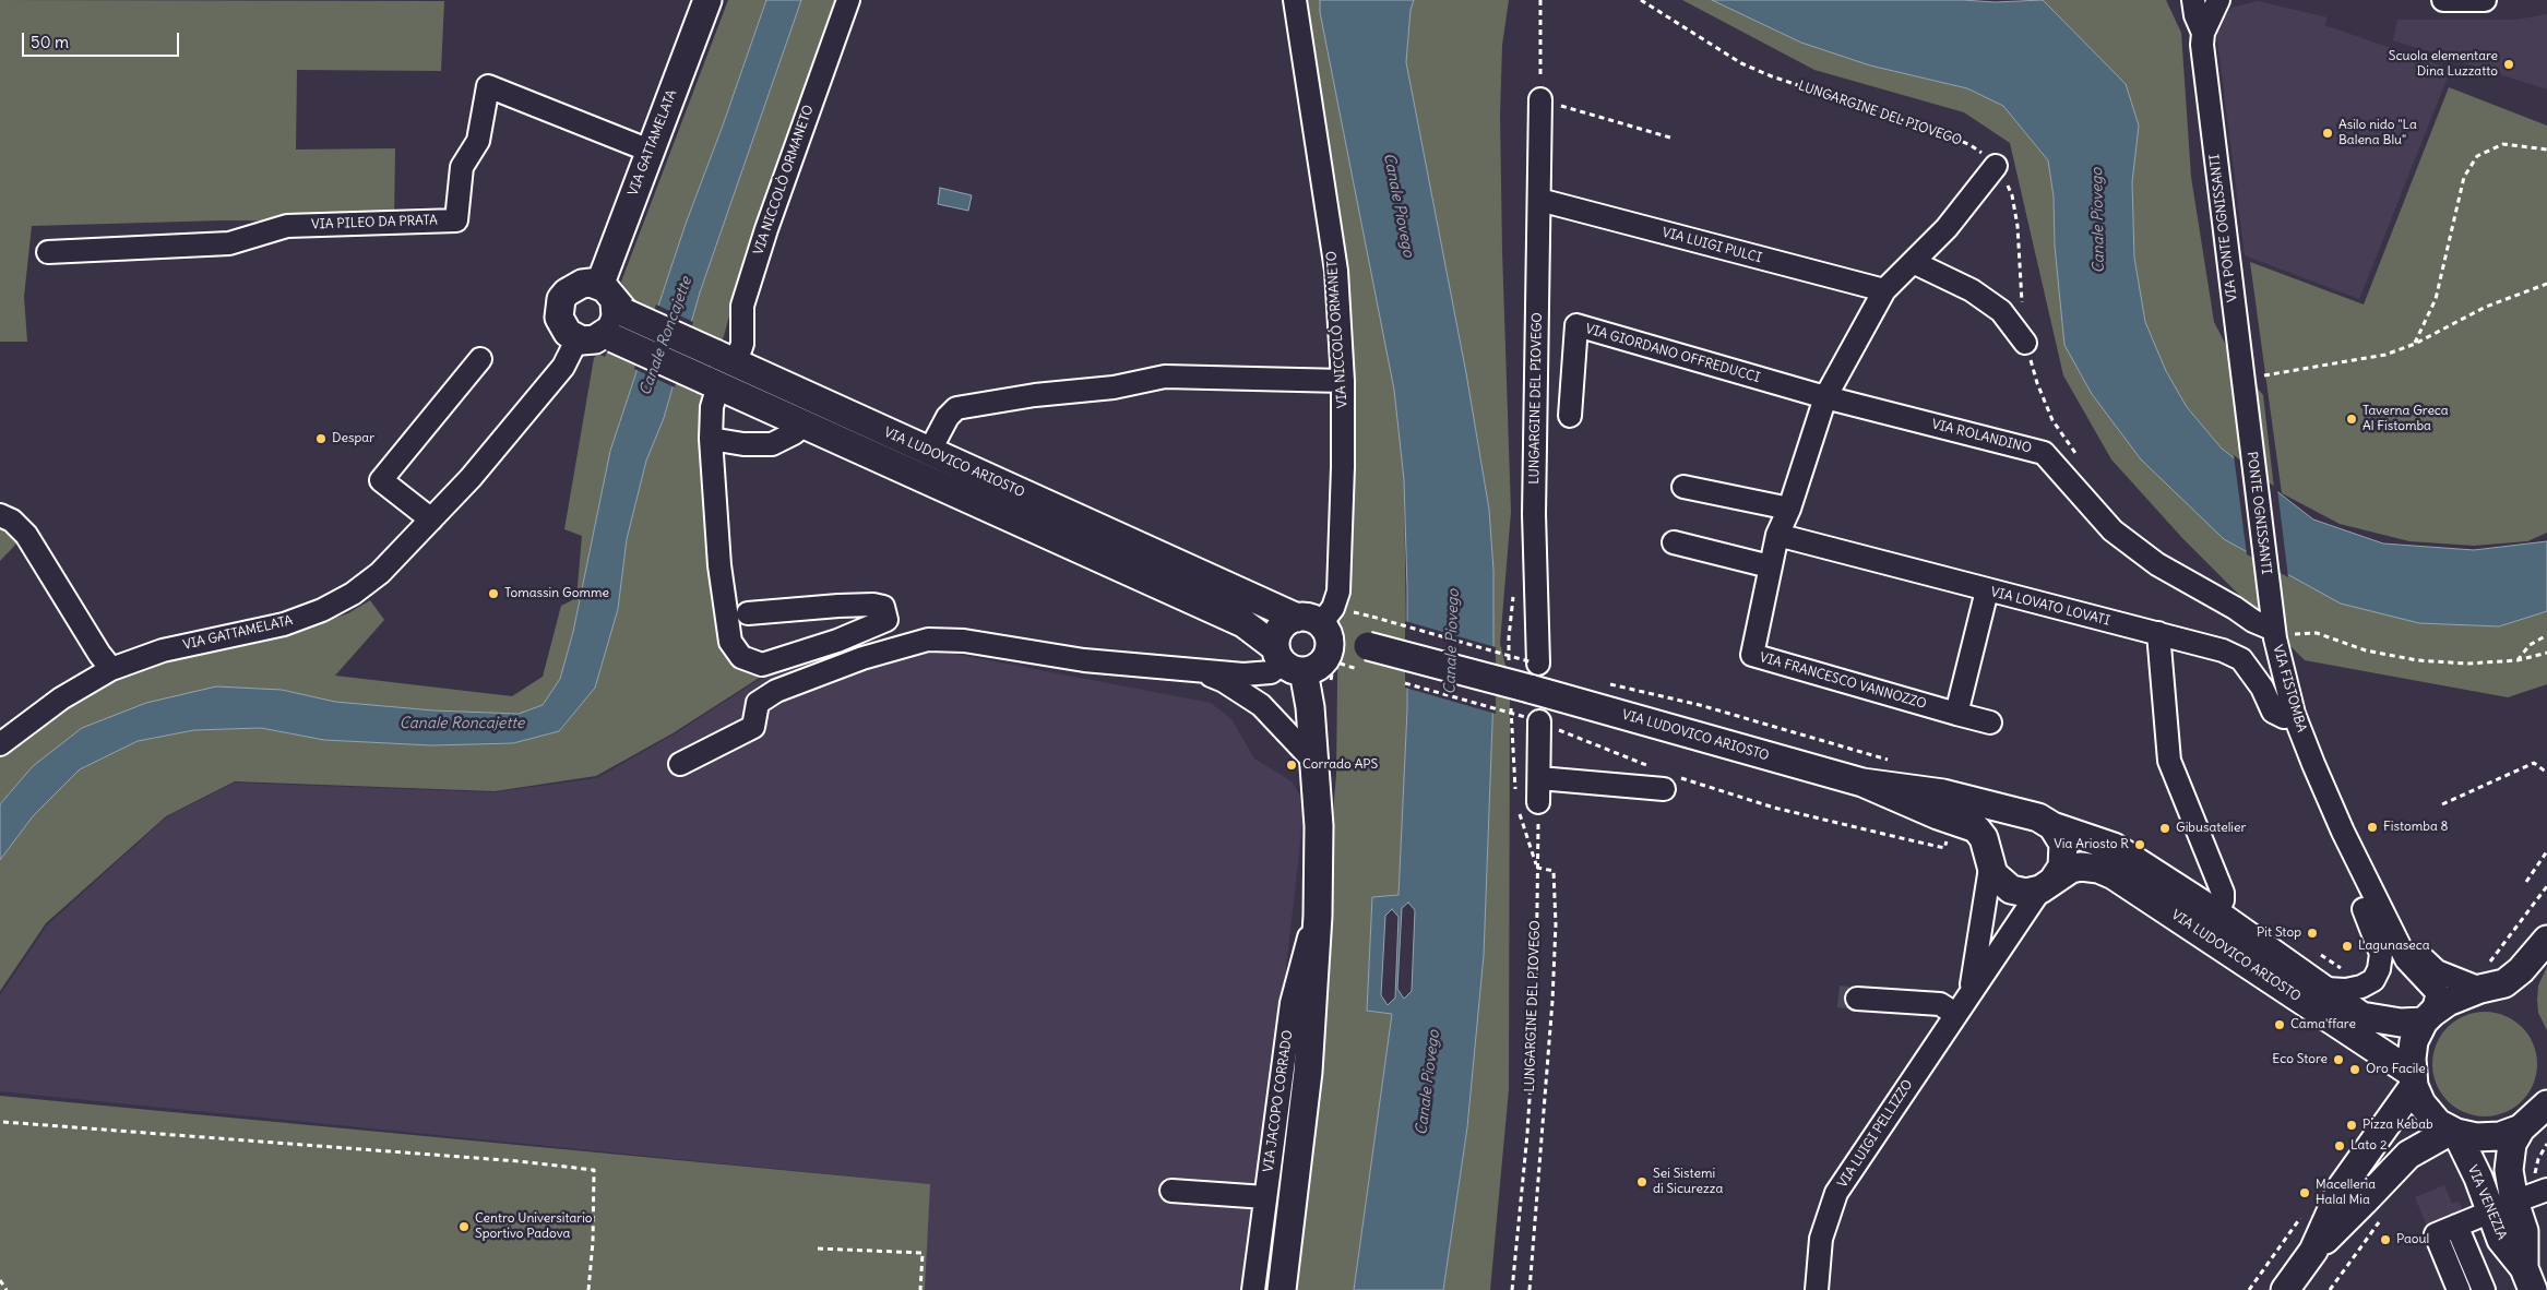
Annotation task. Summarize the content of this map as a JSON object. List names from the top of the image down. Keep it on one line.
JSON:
{"streets":{"main road":["VIA GATTAMELATA","VIA LUDOVICO ARIOSTO","VIA JACOPO CORRADO","VIA VENEZIA"],"street":["LUNGARGINE DEL PIOVEGO","VIA NICCOLÒ ORMANETO","VIA PILEO DA PRATA","VIA PONTE OGNISSANTI","VIA LUIGI PULCI","VIA GIORDANO OFFREDUCCI","VIA ROLANDINO","PONTE OGNISSANTI","VIA LOVATO LOVATI","VIA FRANCESCO VANNOZZO","VIA FISTOMBA","VIA LUIGI PELLIZZO"]},"crossings":[["LUNGARGINE DEL PIOVEGO","VIA LUIGI PULCI"],["LUNGARGINE DEL PIOVEGO","VIA FRANCESCO VANNOZZO"],["VIA GATTAMELATA","VIA PILEO DA PRATA"],["VIA GATTAMELATA","VIA LUDOVICO ARIOSTO"],["VIA NICCOLÒ ORMANETO","VIA LUDOVICO ARIOSTO"],["VIA NICCOLÒ ORMANETO","VIA JACOPO CORRADO"],["VIA PONTE OGNISSANTI","PONTE OGNISSANTI"],["VIA LUIGI PULCI","VIA FRANCESCO VANNOZZO"],["VIA GIORDANO OFFREDUCCI","VIA ROLANDINO"],["VIA GIORDANO OFFREDUCCI","VIA FRANCESCO VANNOZZO"],["VIA ROLANDINO","VIA FRANCESCO VANNOZZO"],["VIA ROLANDINO","VIA FISTOMBA"],["VIA LUDOVICO ARIOSTO","VIA FISTOMBA"],["VIA LUDOVICO ARIOSTO","VIA JACOPO CORRADO"],["VIA LUDOVICO ARIOSTO","VIA LUIGI PELLIZZO"],["PONTE OGNISSANTI","VIA FISTOMBA"],["VIA LOVATO LOVATI","VIA FRANCESCO VANNOZZO"],["VIA LOVATO LOVATI","VIA FISTOMBA"]],"water":["Canale Piovego","Canale Roncajette"],"places":["Scuola elementare Dina Luzzatto","Asilo nido \"La Balena Blu\"","Taverna Greca Al Fistomba","Despar","Tomassin Gomme","Corrado APS","Fistomba 8","Gibusatelier","Via Ariosto R","Pit Stop","Lagunaseca","Cama'ffare","Eco Store","Oro Facile","Pizza Kebab","Lato 2","Sei Sistemi di Sicurezza","Macelleria Halal Mia","Centro Universitario Sportivo Padova","Paoul"],"scale_bar":"50 m"}
